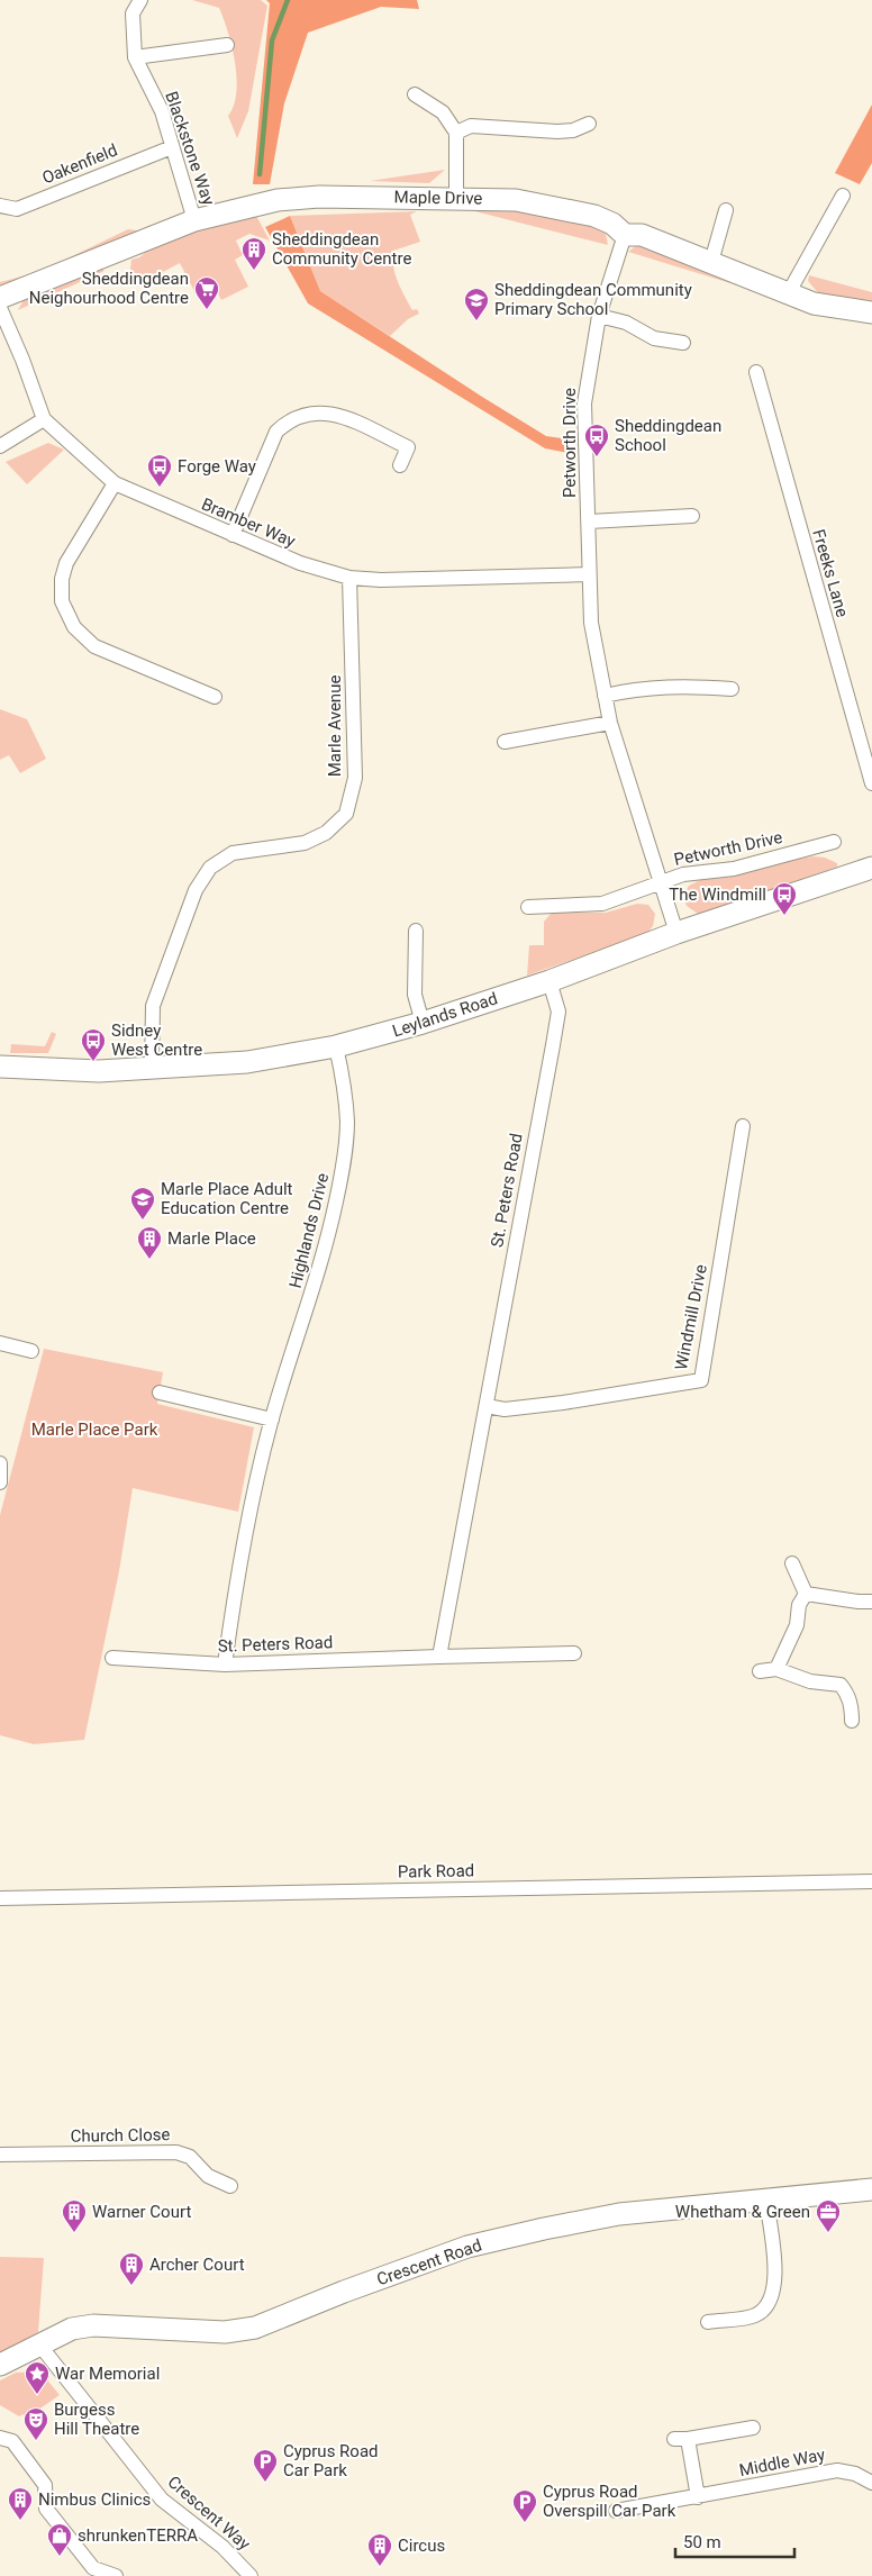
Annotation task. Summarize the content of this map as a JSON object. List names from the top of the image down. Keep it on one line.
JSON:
{"streets":{"street":["Blackstone Way","Oakenfield","Maple Drive","Petworth Drive","Bramber Way","Freeks Lane","Marle Avenue","Leylands Road","St. Peters Road","Highlands Drive","Windmill Drive","Park Road","Church Close","Crescent Road","Middle Way","Crescent Way"]},"crossings":[["Blackstone Way","Oakenfield"],["Blackstone Way","Maple Drive"],["Maple Drive","Petworth Drive"],["Petworth Drive","Bramber Way"],["Petworth Drive","Leylands Road"],["Bramber Way","Marle Avenue"],["Marle Avenue","Leylands Road"],["Leylands Road","St. Peters Road"],["Leylands Road","Highlands Drive"],["St. Peters Road","Highlands Drive"],["St. Peters Road","Windmill Drive"],["Crescent Road","Crescent Way"]],"parks":["Marle Place Park"],"places":{"building":["Sheddingdean Community Centre","Marle Place","Warner Court","Archer Court","Nimbus Clinics","Circus"],"supermarket":["Sheddingdean Neighourhood Centre"],"school or university":["Sheddingdean Community Primary School","Marle Place Adult Education Centre"],"bus stop":["Sheddingdean School","Forge Way","The Windmill","Sidney West Centre"],"office":["Whetham & Green"],"place":["War Memorial"],"theatre":["Burgess Hill Theatre"],"parking":["Cyprus Road Car Park","Cyprus Road Overspill Car Park"],"shop":["shrunkenTERRA"]},"scale_bar":"50 m"}
